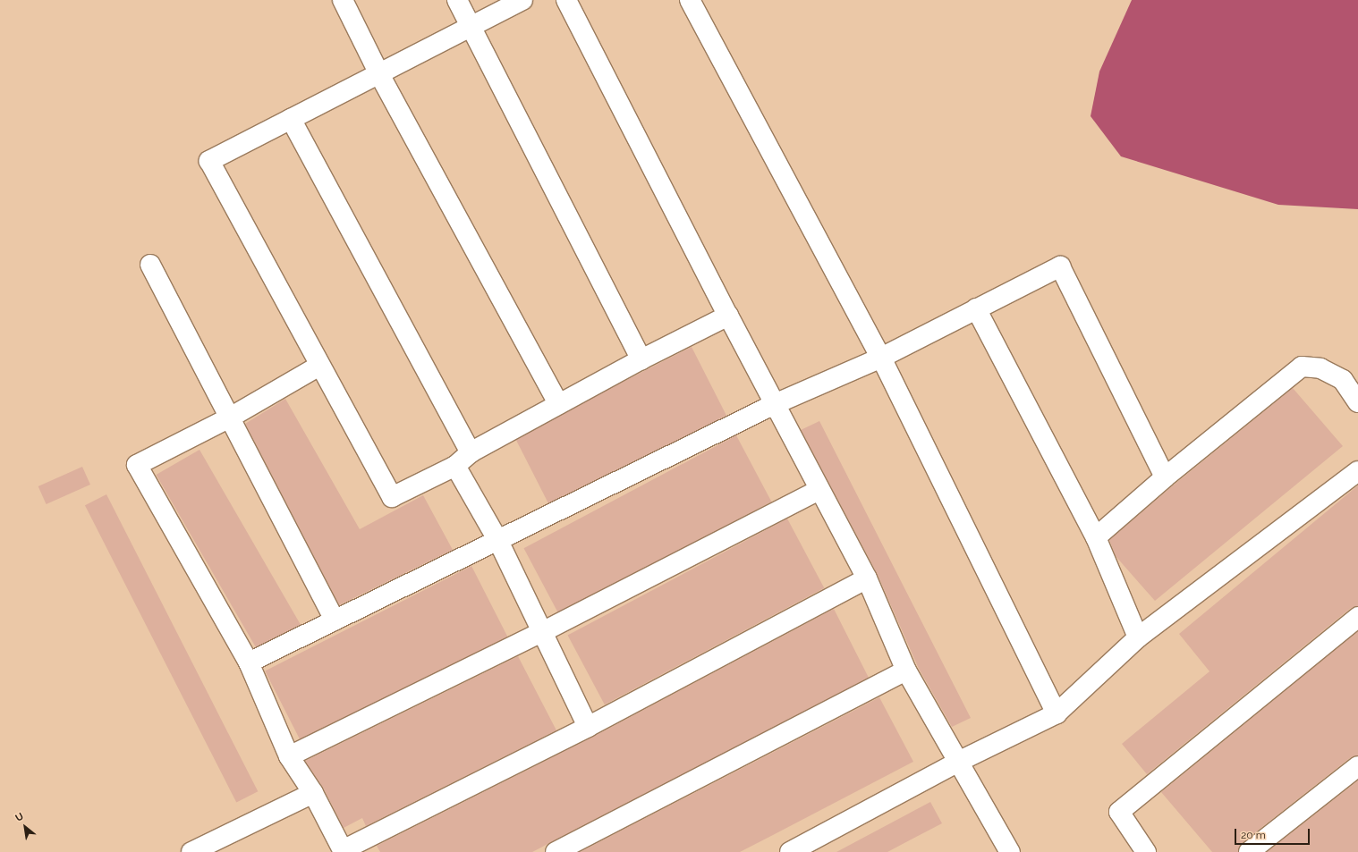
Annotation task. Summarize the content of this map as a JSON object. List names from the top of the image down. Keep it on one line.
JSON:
{"scale_bar":"20 m","north":"top left"}
